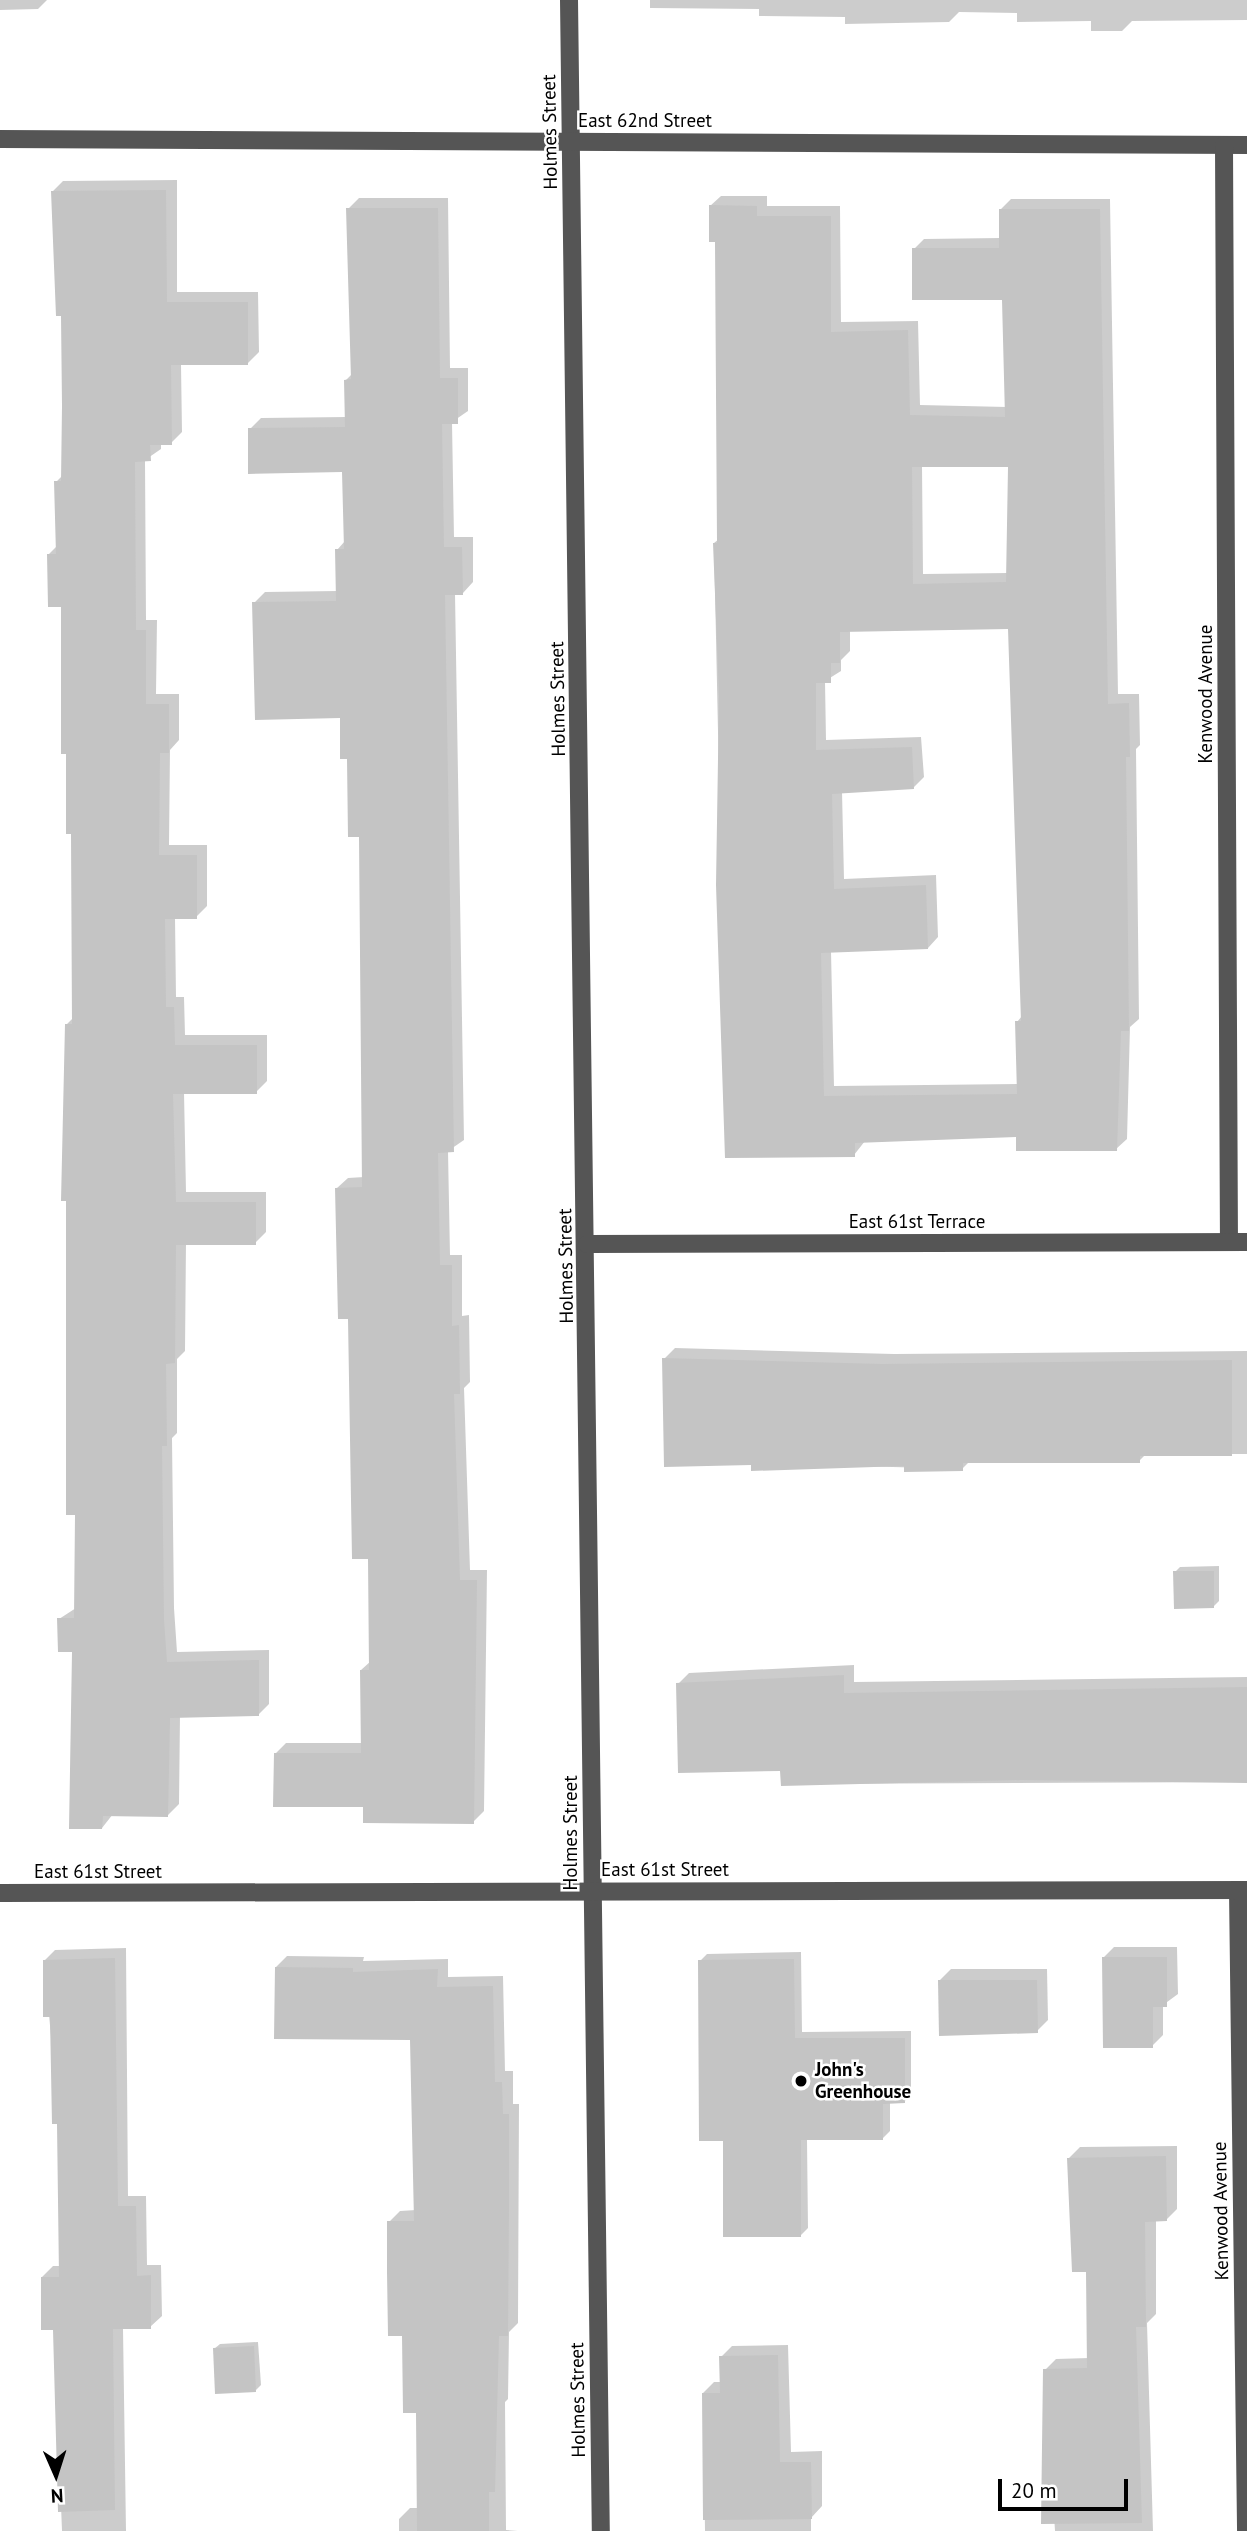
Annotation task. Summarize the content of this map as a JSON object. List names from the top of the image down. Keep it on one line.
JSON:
{"streets":{"street":["East 62nd Street","Holmes Street","Kenwood Avenue","East 61st Terrace","East 61st Street"]},"crossings":[["East 62nd Street","Holmes Street"],["East 62nd Street","Kenwood Avenue"],["Holmes Street","East 61st Terrace"],["Holmes Street","East 61st Street"],["Kenwood Avenue","East 61st Terrace"],["Kenwood Avenue","East 61st Street"]],"places":["John's Greenhouse"],"scale_bar":"20 m","north":"bottom"}
